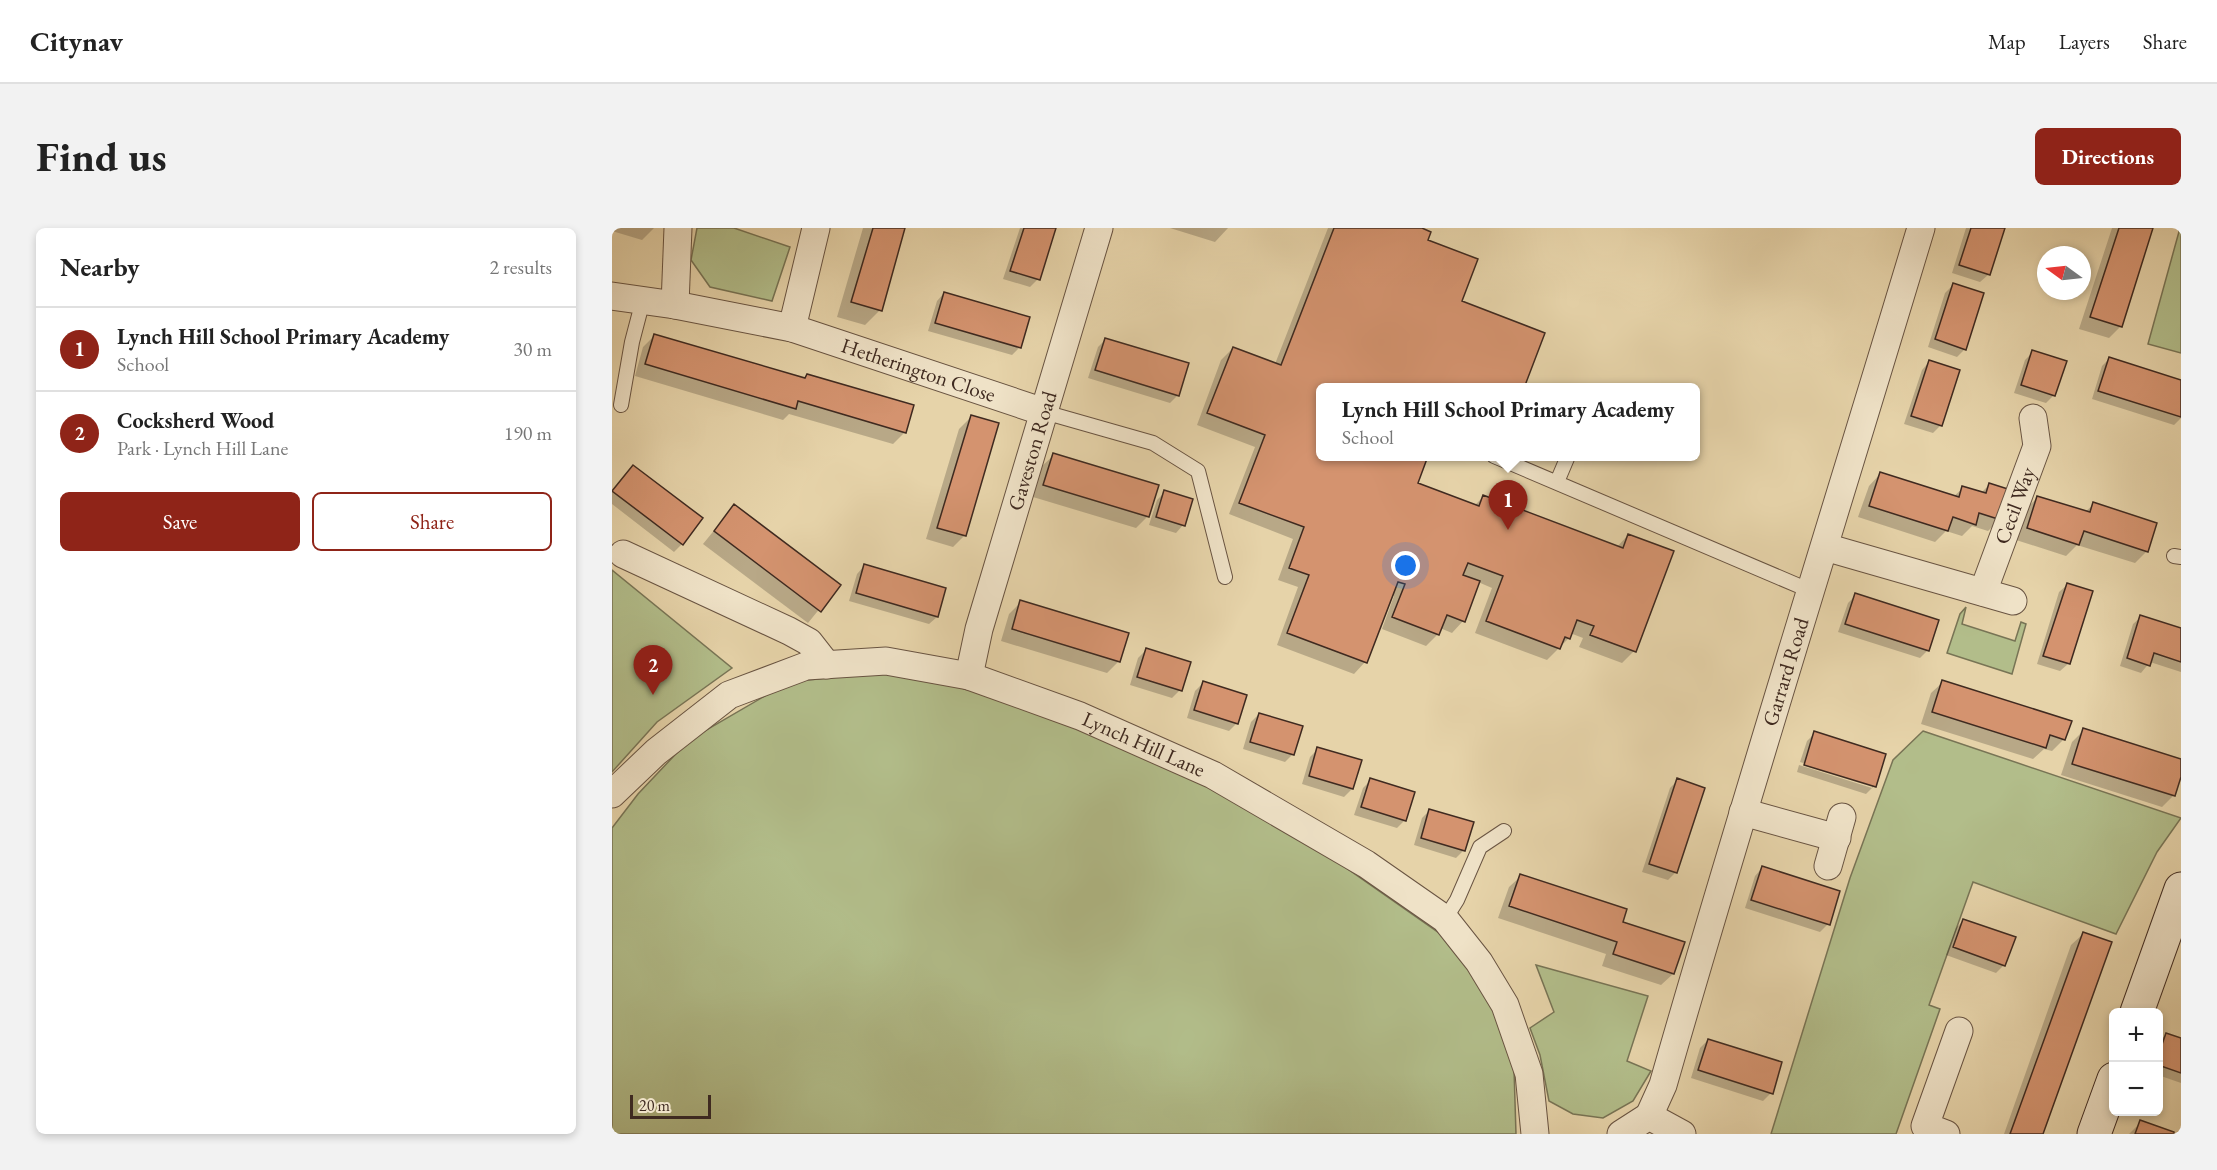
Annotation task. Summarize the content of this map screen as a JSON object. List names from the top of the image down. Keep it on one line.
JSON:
{"streets":{"street":["Hetherington Close","Gaveston Road","Cecil Way","Garrard Road","Lynch Hill Lane"]},"crossings":[["Hetherington Close","Gaveston Road"],["Gaveston Road","Lynch Hill Lane"]],"scale_bar":"20 m","north":"left","page":{"header":"Citynav","nav":["Map","Layers","Share"],"buttons":["Directions",["Save","Share"]],"title":"Find us","heading":["Nearby","2 results"],"list":[{"mark":"1","name":"Lynch Hill School Primary Academy","note":"School","value":"30 m"},{"mark":"2","name":"Cocksherd Wood","note":"Park · Lynch Hill Lane","value":"190 m"}],"popup":["Lynch Hill School Primary Academy","School"],"pins":["1","2"],"map_buttons":["+","−"],"scale":"20 m"}}
